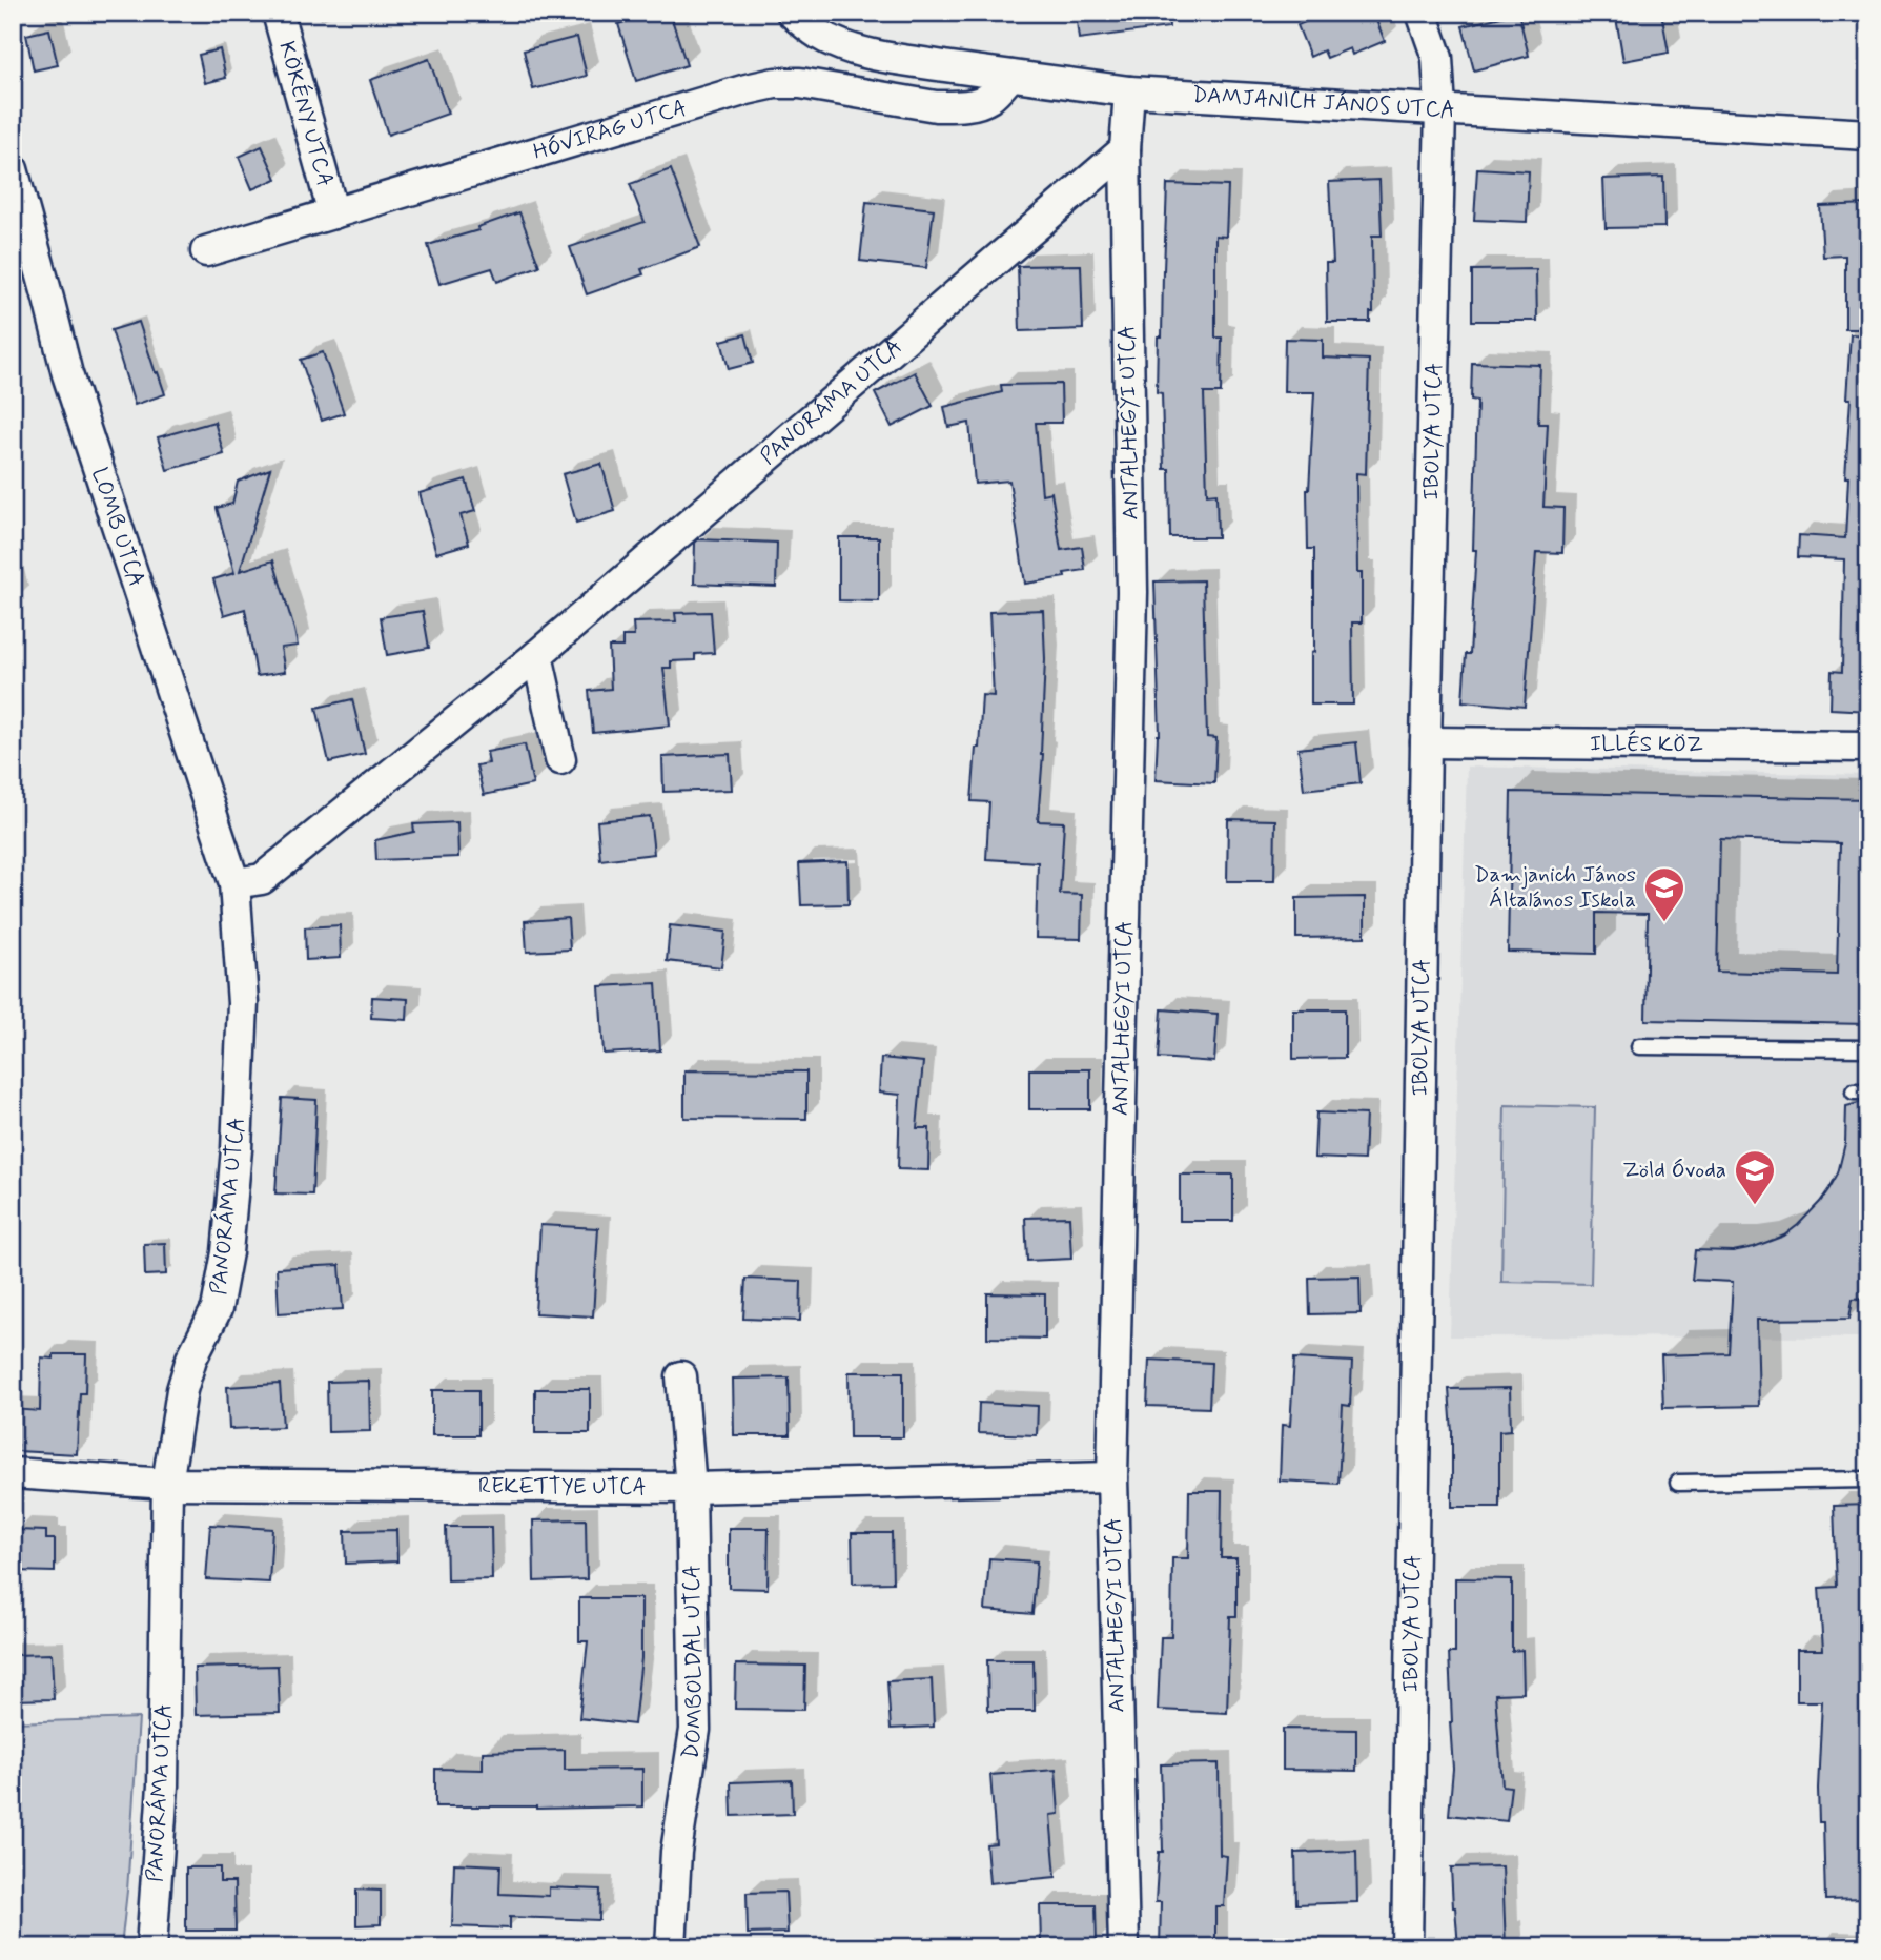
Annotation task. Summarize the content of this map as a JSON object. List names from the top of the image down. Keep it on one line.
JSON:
{"streets":{"street":["DAMJANICH JÁNOS UTCA","KÖKÉNY UTCA","HÓVIRÁG UTCA","PANORÁMA UTCA","ANTALHEGYI UTCA","IBOLYA UTCA","LOMB UTCA","ILLÉS KÖZ","REKETTYE UTCA","DOMBOLDAL UTCA"]},"crossings":[["DAMJANICH JÁNOS UTCA","HÓVIRÁG UTCA"],["DAMJANICH JÁNOS UTCA","ANTALHEGYI UTCA"],["DAMJANICH JÁNOS UTCA","IBOLYA UTCA"],["KÖKÉNY UTCA","HÓVIRÁG UTCA"],["PANORÁMA UTCA","ANTALHEGYI UTCA"],["PANORÁMA UTCA","LOMB UTCA"],["PANORÁMA UTCA","REKETTYE UTCA"],["ANTALHEGYI UTCA","REKETTYE UTCA"],["IBOLYA UTCA","ILLÉS KÖZ"],["REKETTYE UTCA","DOMBOLDAL UTCA"]],"places":{"school or university":["Damjanich János Általános Iskola","Zöld Óvoda"]}}
